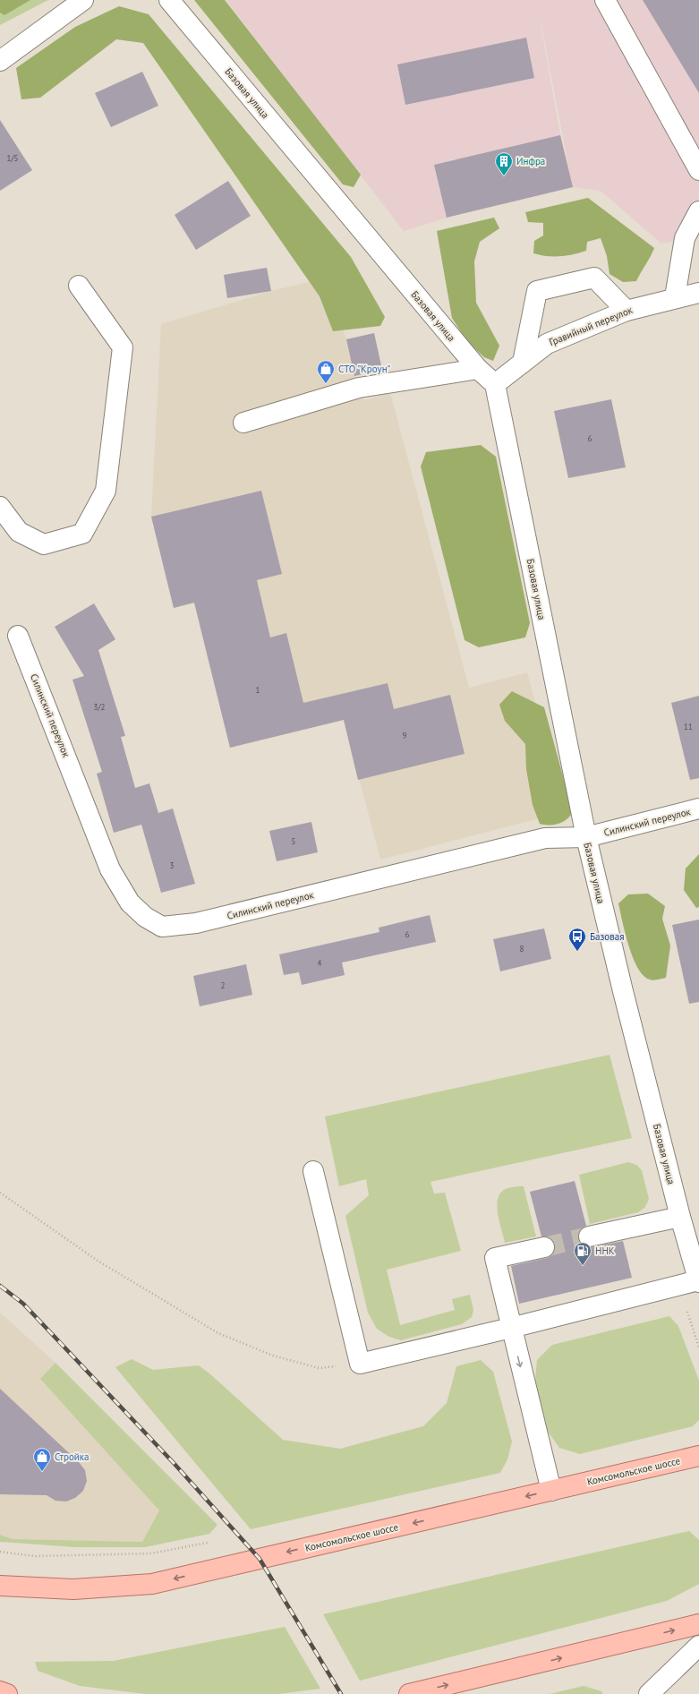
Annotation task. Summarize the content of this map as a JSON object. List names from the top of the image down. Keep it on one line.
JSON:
{"streets":{"main road":["Комсомольское шоссе"],"street":["Базовая улица","Гравийный переулок","Силинский переулок"]},"crossings":[["Базовая улица","Гравийный переулок"],["Базовая улица","Силинский переулок"]],"places":{"building":["Инфра"],"shop":["СТО \"Кроун\"","Стройка"],"bus stop":["Базовая"],"fuel station":["ННК"]},"house_numbers":["1/5","6","1","3/2","11","9","5","3","6","8","4","2"]}
